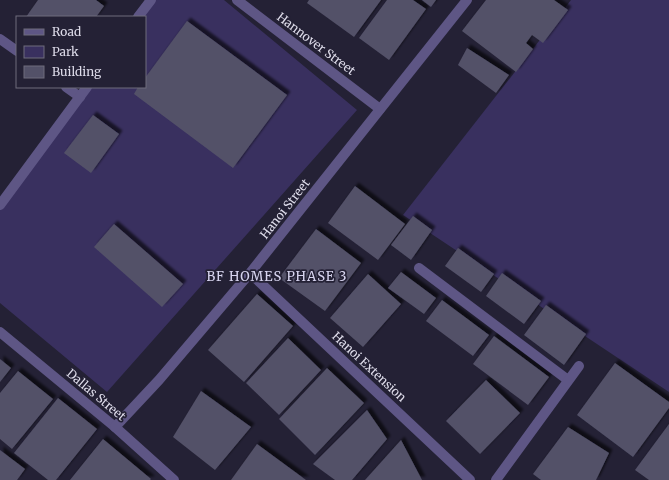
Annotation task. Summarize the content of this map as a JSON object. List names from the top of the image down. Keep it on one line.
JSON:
{"streets":{"street":["Hannover Street","Hanoi Street","Hanoi Extension","Dallas Street"]},"crossings":[["Hannover Street","Hanoi Street"],["Hanoi Street","Hanoi Extension"],["Hanoi Street","Dallas Street"]],"districts":["BF HOMES PHASE 3"],"legend":["Road","Park","Building"]}
